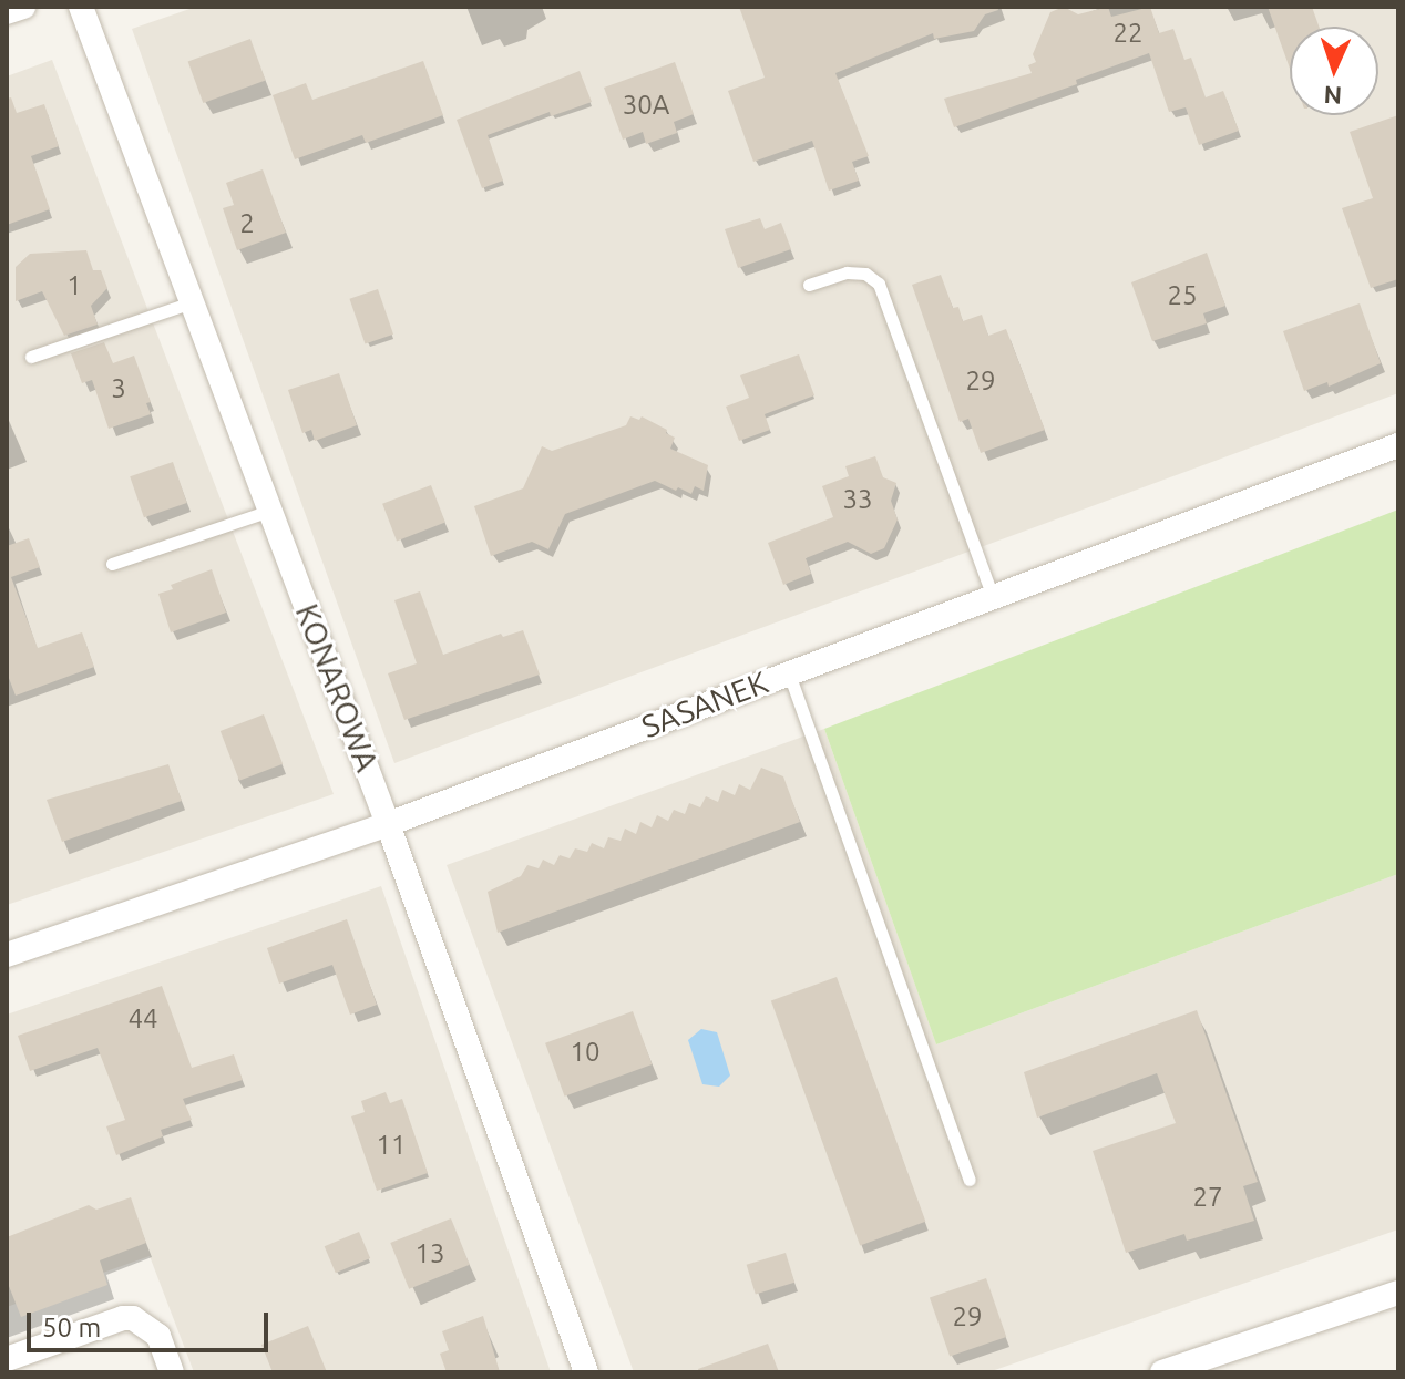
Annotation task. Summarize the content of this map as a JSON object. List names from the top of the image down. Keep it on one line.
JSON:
{"streets":{"street":["KONAROWA","SASANEK"]},"crossings":[["KONAROWA","SASANEK"]],"house_numbers":["22","30A","2","1","25","29","3","33","44","10","11","27","13","29"],"scale_bar":"50 m","north":"bottom"}
